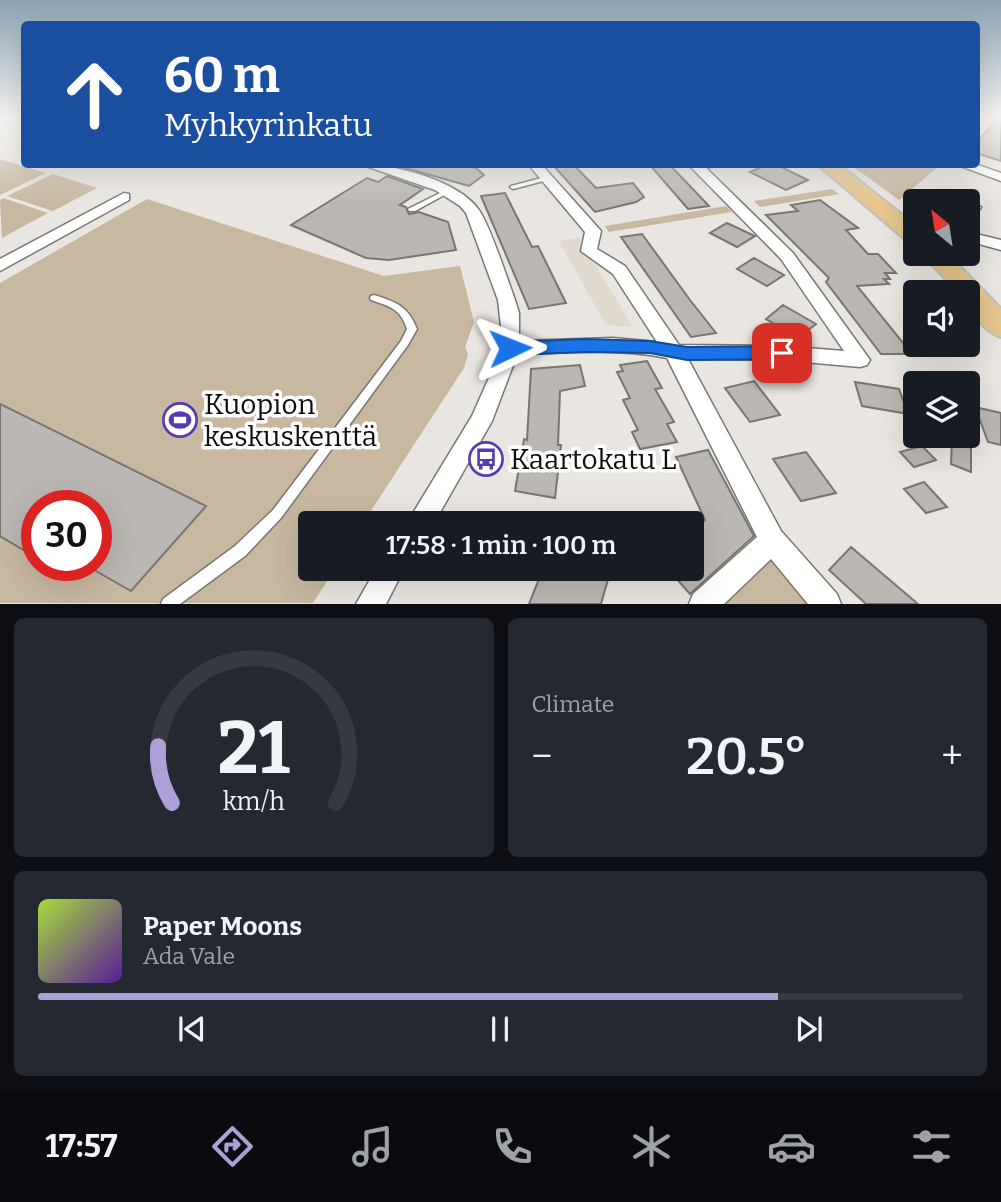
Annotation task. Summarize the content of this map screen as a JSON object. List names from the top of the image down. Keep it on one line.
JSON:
{"places":{"sports":["Kuopion keskuskenttä"],"bus stop":["Kaartokatu L"]},"north":"top left","page":{"turn":["60 m","Myhkyrinkatu"],"limit":"30","trip":"17:58 · 1 min · 100 m","tile":"Climate","heat":["−","20.5°","+"],"song":["Paper Moons","Ada Vale"],"tabs":"17:57","gauge":["21","km/h"]}}
